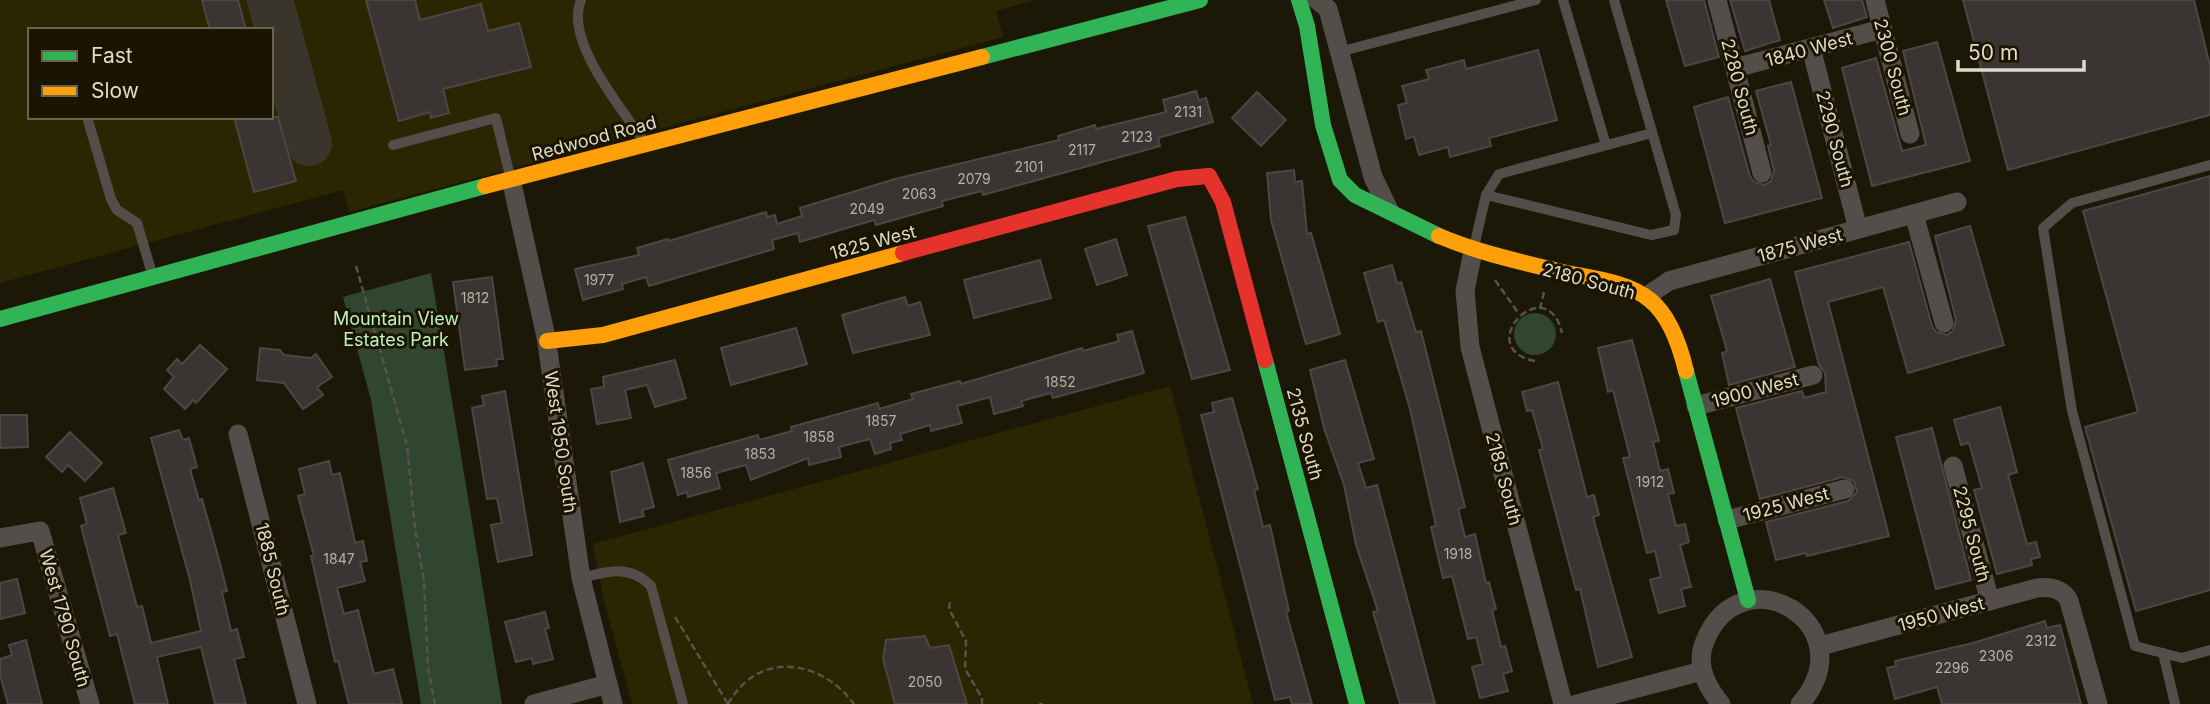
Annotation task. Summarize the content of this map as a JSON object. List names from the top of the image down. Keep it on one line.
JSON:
{"streets":{"street":["1840 West","2300 South","2280 South","Redwood Road","2290 South","1825 West","1875 West","2180 South","1900 West","2135 South","West 1950 South","2185 South","1925 West","2295 South","1885 South","1950 West","West 1790 South"]},"crossings":[["1840 West","2300 South"],["1840 West","2280 South"],["1840 West","2290 South"],["Redwood Road","West 1950 South"],["2290 South","1875 West"],["1825 West","2135 South"],["1825 West","West 1950 South"],["1875 West","2180 South"],["2180 South","1900 West"],["2180 South","2185 South"],["2180 South","1925 West"],["2295 South","1950 West"]],"parks":["Mountain View Estates Park"],"house_numbers":["2131","2123","2117","2101","2079","2063","2049","1977","1812","1852","1857","1858","1853","1856","1912","1918","1847","2312","2306","2296","2050"],"legend":["Fast","Slow"],"scale_bar":"50 m"}
